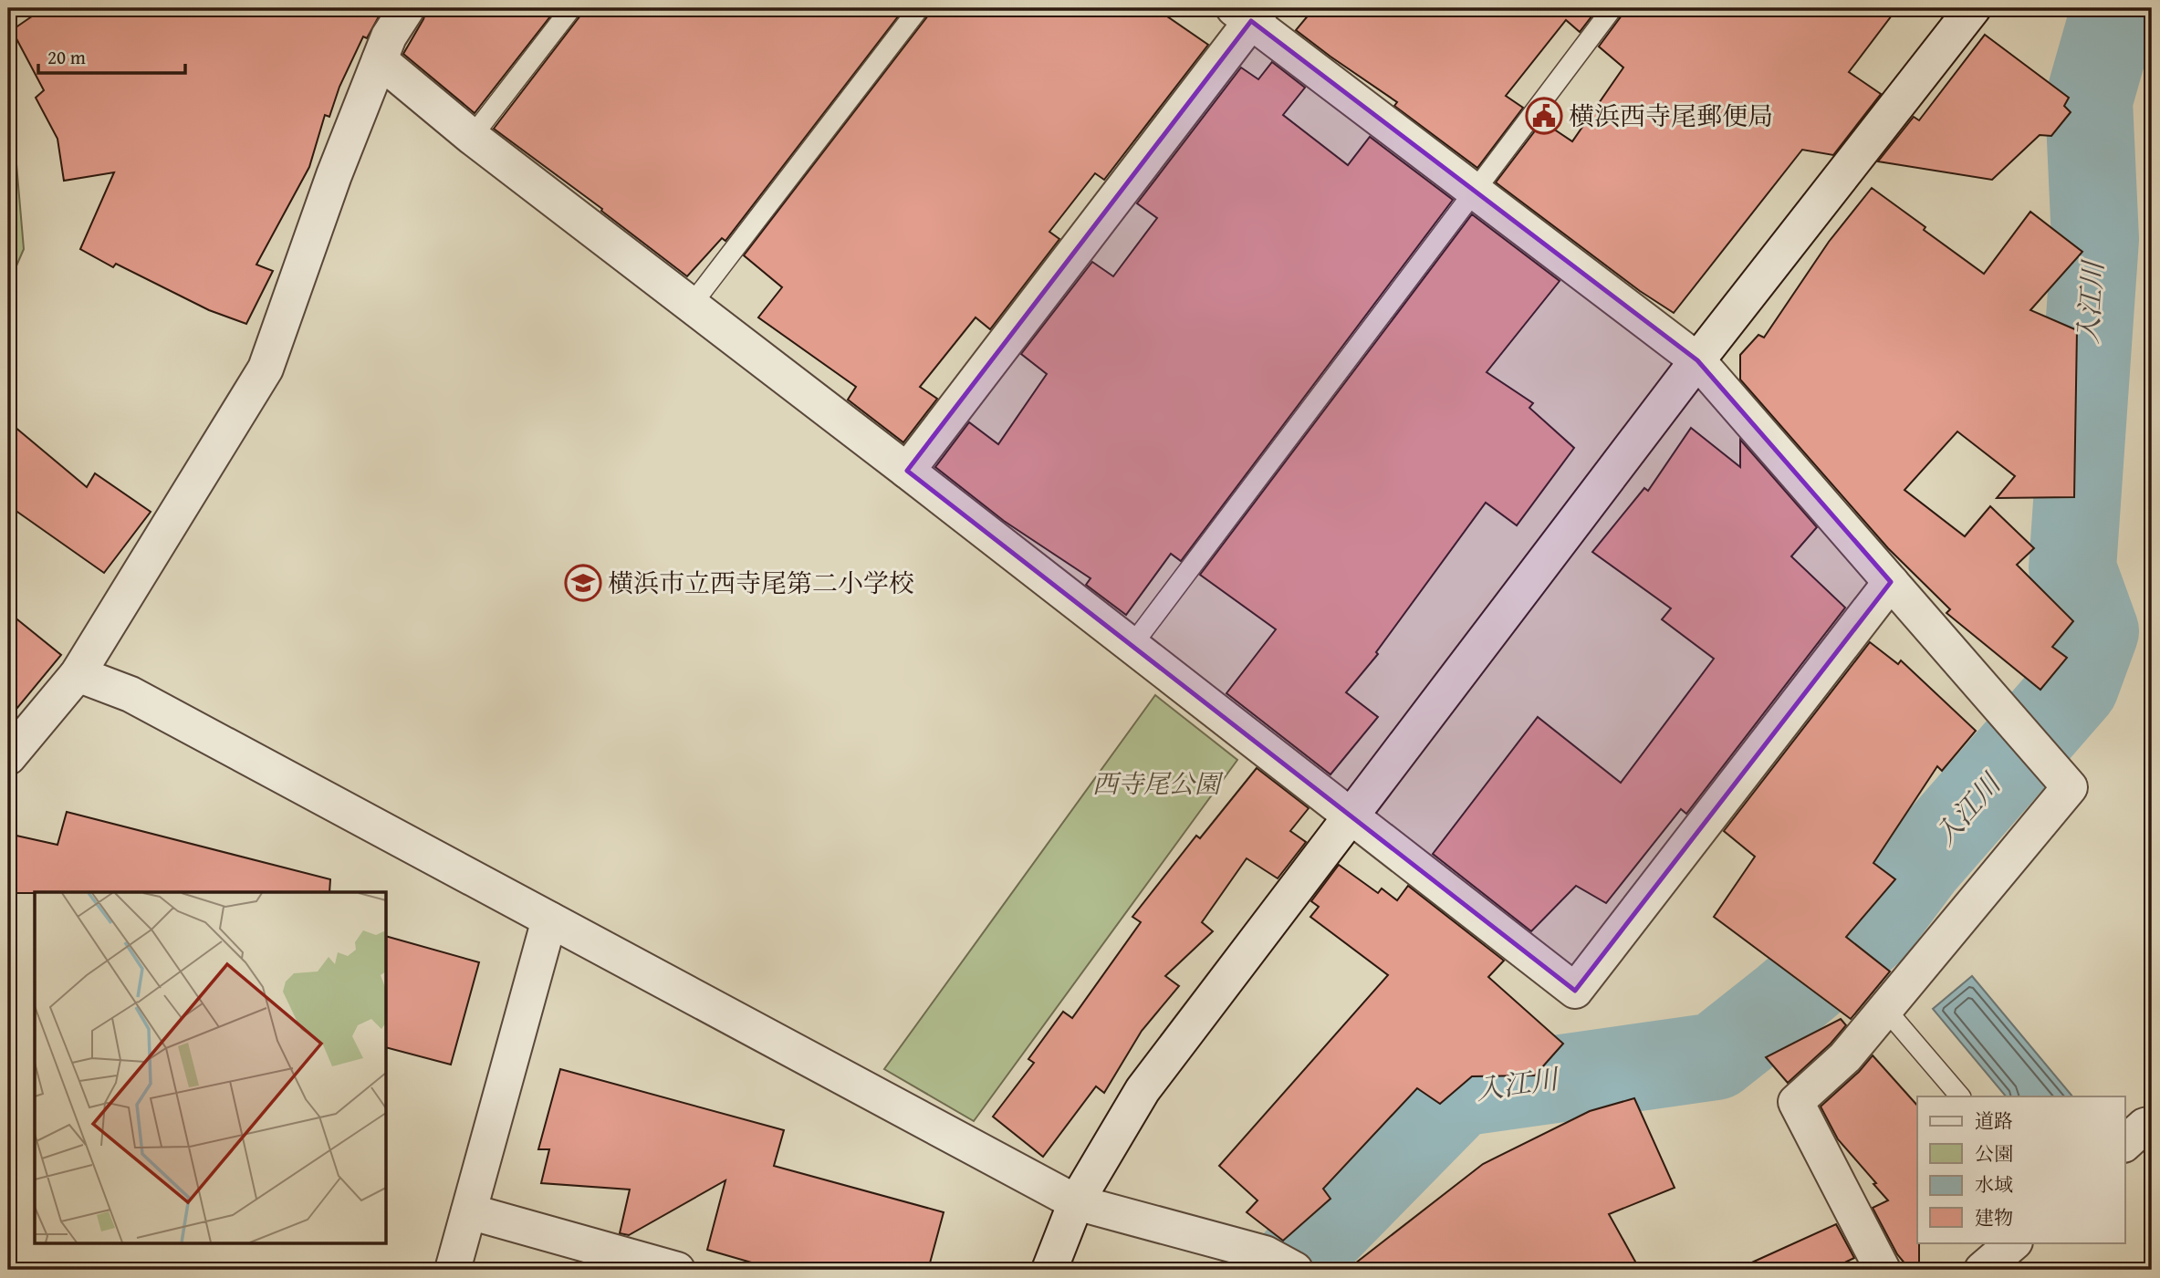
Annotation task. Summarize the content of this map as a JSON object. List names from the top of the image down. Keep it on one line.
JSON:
{"water":["入江川"],"parks":["西寺尾公園"],"places":{"public building":["横浜西寺尾郵便局"],"school or university":["横浜市立西寺尾第二小学校"]},"legend":["道路","公園","水域","建物"],"scale_bar":"20 m"}
